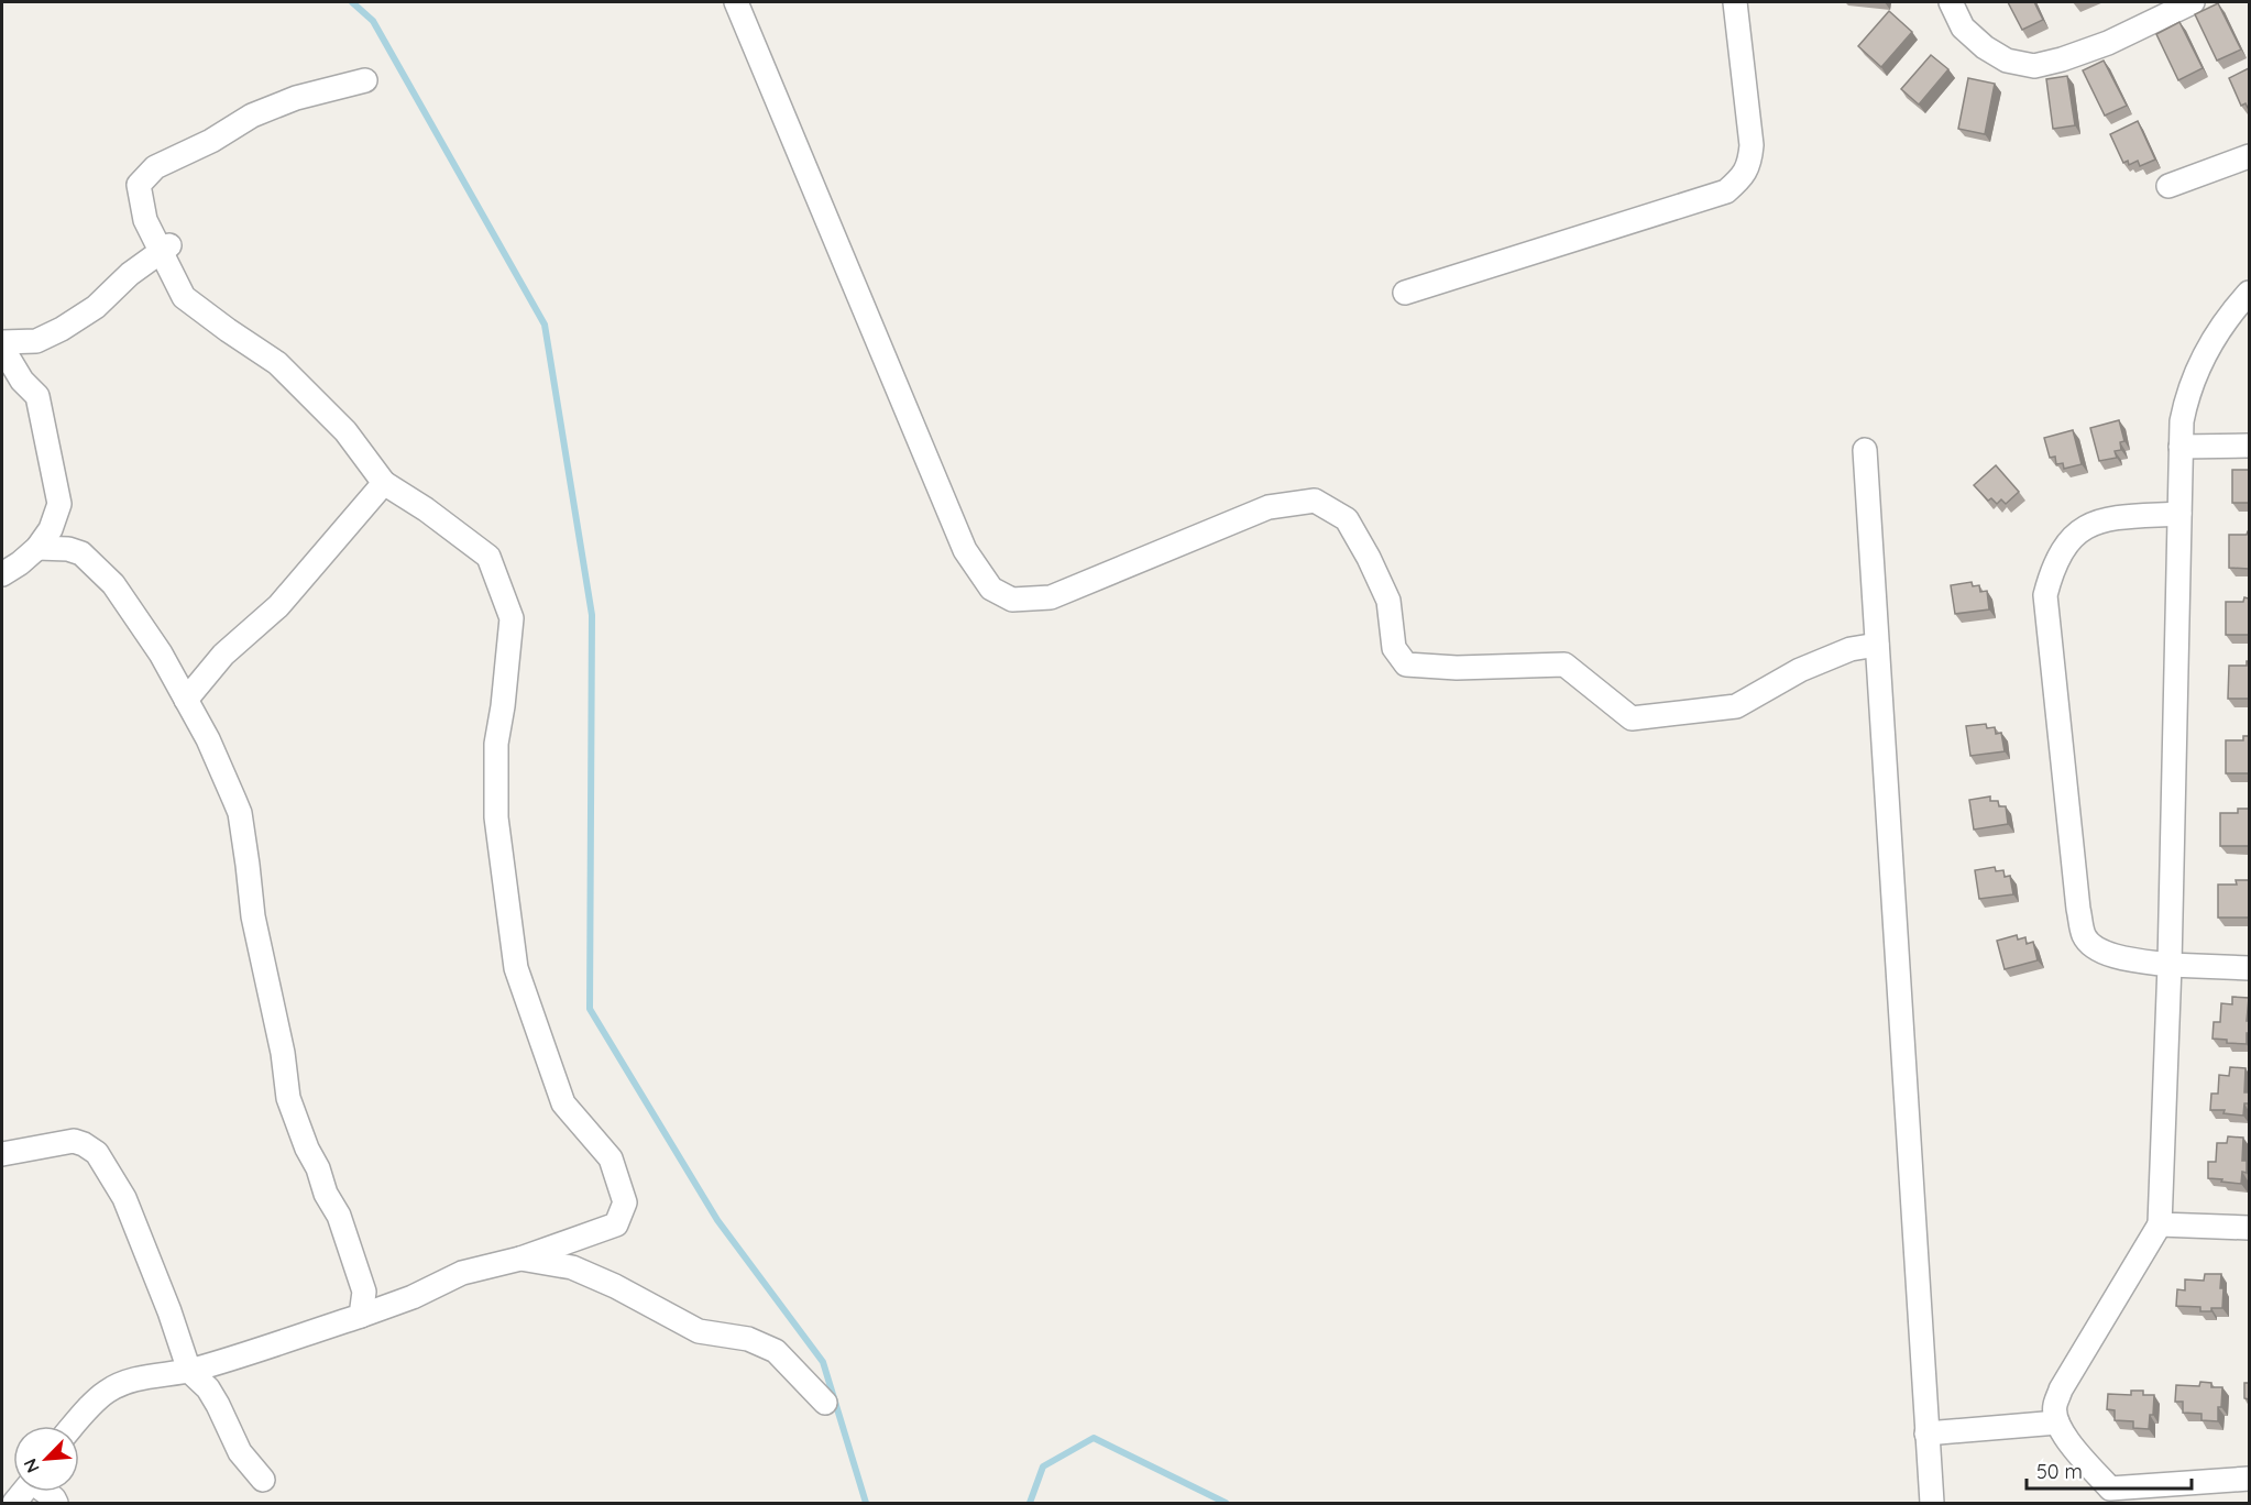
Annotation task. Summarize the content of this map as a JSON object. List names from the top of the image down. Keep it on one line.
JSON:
{"scale_bar":"50 m","north":"bottom left"}
